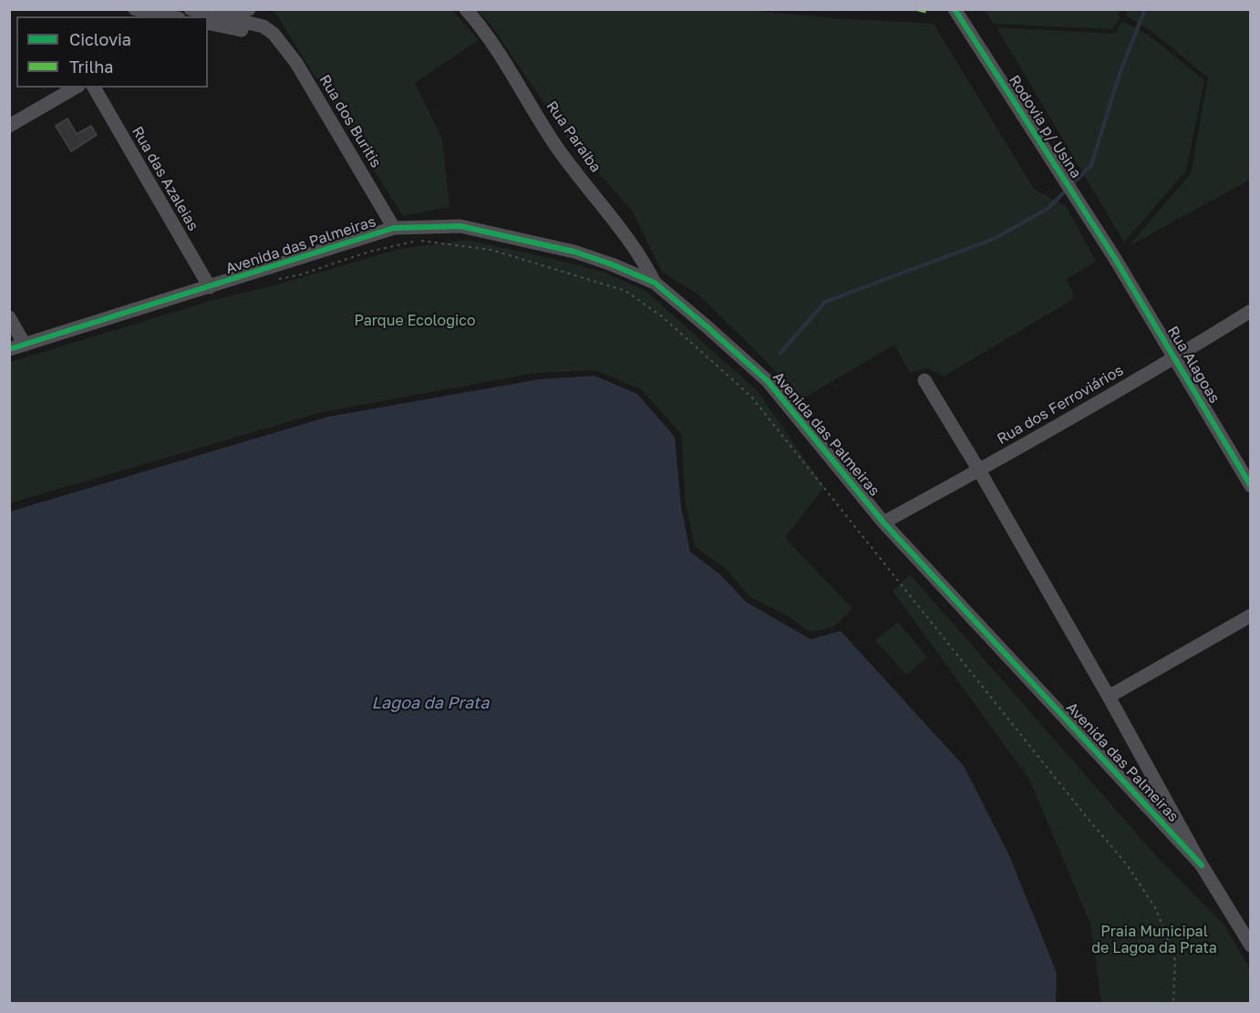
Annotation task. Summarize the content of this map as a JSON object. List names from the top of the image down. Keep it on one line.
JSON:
{"streets":{"street":["Rua dos Buritis","Rodovia p/ Usina","Rua Paraiba","Rua das Azaleias","Avenida das Palmeiras","Rua Alagoas","Rua dos Ferroviários"]},"crossings":[["Rua dos Buritis","Avenida das Palmeiras"],["Rodovia p/ Usina","Rua Alagoas"],["Rua Paraiba","Avenida das Palmeiras"],["Rua das Azaleias","Avenida das Palmeiras"],["Avenida das Palmeiras","Rua dos Ferroviários"],["Rua Alagoas","Rua dos Ferroviários"]],"water":["Lagoa da Prata"],"parks":["Parque Ecologico","Praia Municipal de Lagoa da Prata"],"legend":["Ciclovia","Trilha"]}
